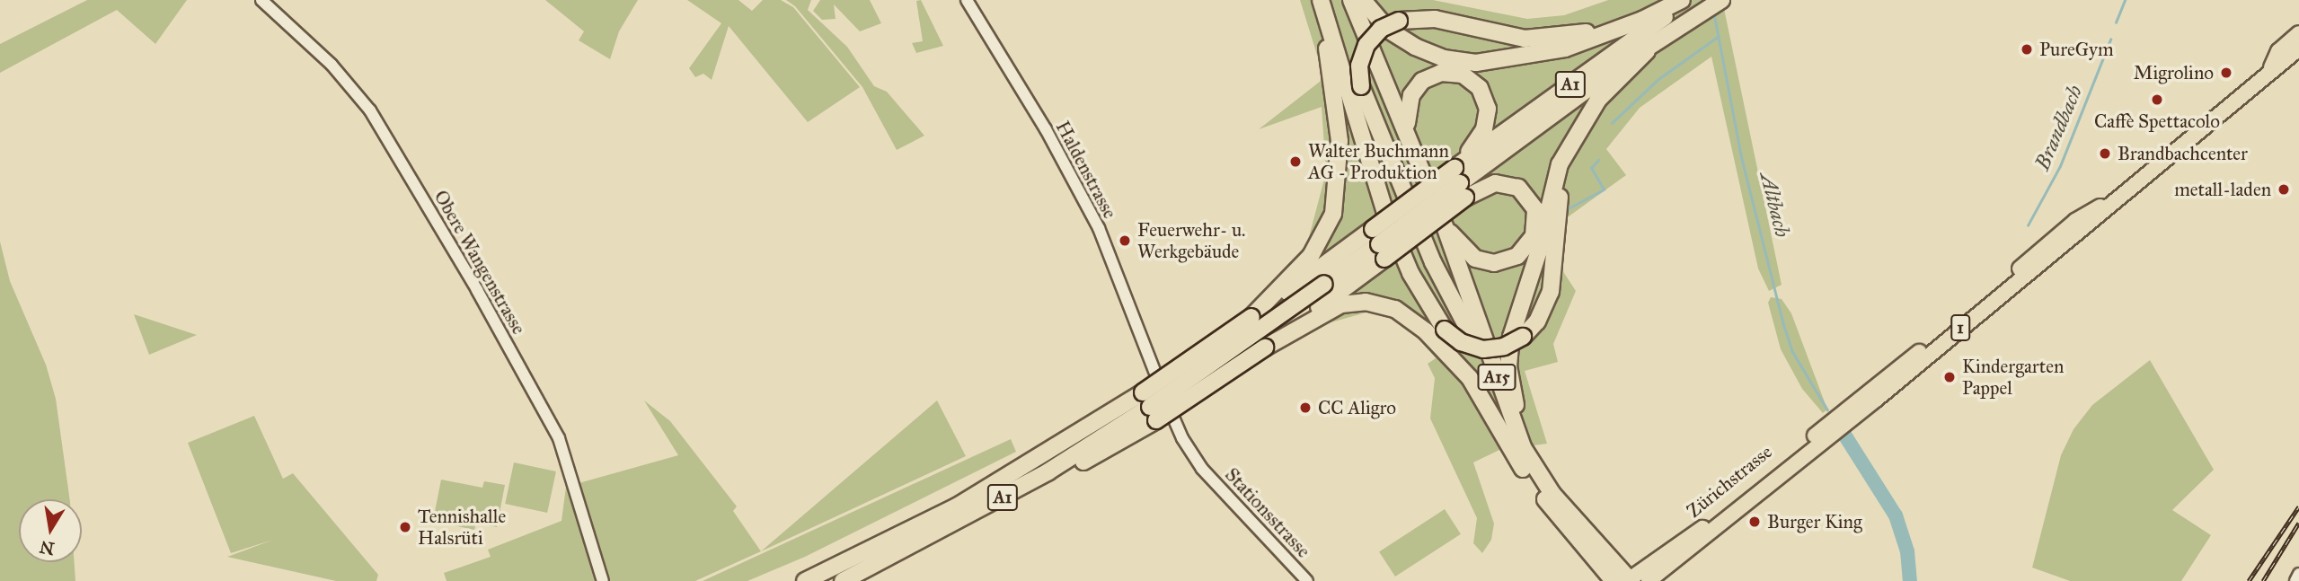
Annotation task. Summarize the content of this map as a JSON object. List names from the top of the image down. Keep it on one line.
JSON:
{"streets":{"highway":["A1","A15"],"main road":["1","Zürichstrasse"],"street":["Haldenstrasse","Obere Wangenstrasse","Stationsstrasse"]},"crossings":[["Haldenstrasse","Stationsstrasse"],["1","Zürichstrasse"],["A15","Zürichstrasse"]],"water":["Brandbach","Altbach"],"places":["PureGym","Migrolino","Caffè Spettacolo","Brandbachcenter","Walter Buchmann AG - Produktion","metall-laden","Feuerwehr- u. Werkgebäude","Kindergarten Pappel","CC Aligro","Burger King","Tennishalle Halsrüti"],"north":"bottom"}
